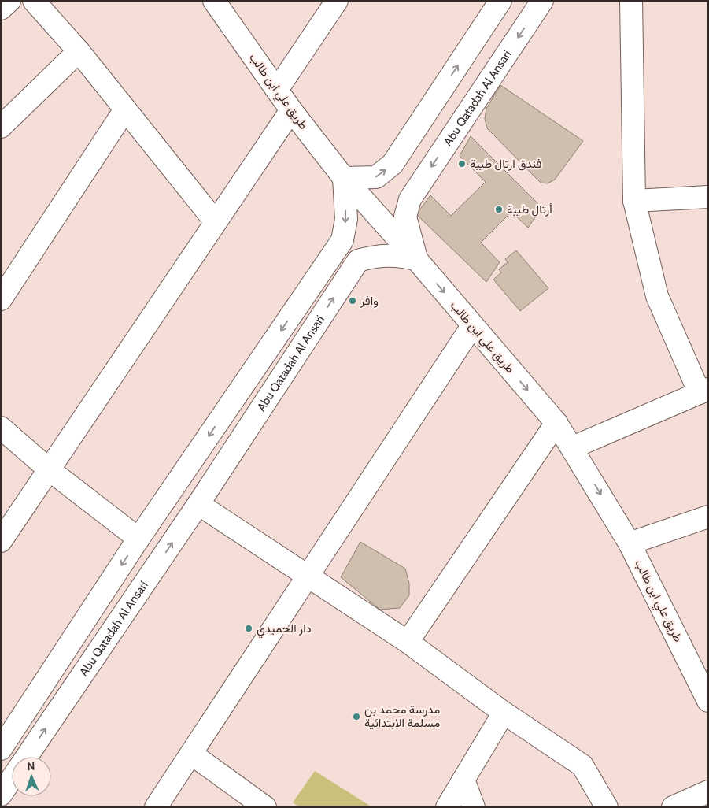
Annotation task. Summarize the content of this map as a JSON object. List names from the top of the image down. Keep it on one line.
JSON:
{"streets":{"street":["طريق علي ابن طالب","Abu Qatadah Al Ansari"]},"crossings":[["طريق علي ابن طالب","Abu Qatadah Al Ansari"]],"places":["فندق ارتال طيبة","أرتال طيبة","وافر","دار الحميدي","مدرسة محمد بن مسلمة الابتدائية"],"north":"top"}
